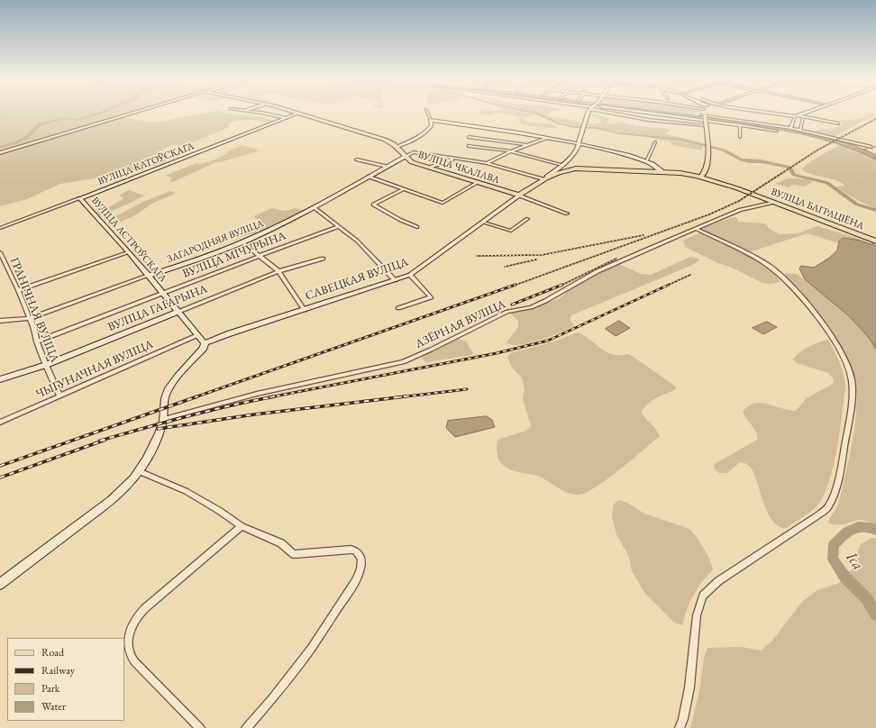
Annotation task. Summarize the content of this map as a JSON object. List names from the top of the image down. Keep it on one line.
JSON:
{"streets":{"highway":["ВУЛІЦА ЧКАЛАВА","ВУЛІЦА БАГРАЦІЁНА","САВЕЦКАЯ ВУЛІЦА"],"main road":["ВУЛІЦА КАТОЎСКАГА","ВУЛІЦА АСТРОЎСКАГА","ЗАГАРОДНЯЯ ВУЛІЦА","ВУЛІЦА ГАГАРЫНА"],"street":["ВУЛІЦА МІЧУРЫНА","ГРАНІЧНАЯ ВУЛІЦА","АЗЁРНАЯ ВУЛІЦА","ЧЫГУНАЧНАЯ ВУЛІЦА"]},"crossings":[["ВУЛІЦА КАТОЎСКАГА","ВУЛІЦА ЧКАЛАВА"],["ВУЛІЦА КАТОЎСКАГА","ВУЛІЦА АСТРОЎСКАГА"],["ВУЛІЦА ЧКАЛАВА","ЗАГАРОДНЯЯ ВУЛІЦА"],["ВУЛІЦА ЧКАЛАВА","САВЕЦКАЯ ВУЛІЦА"],["ВУЛІЦА БАГРАЦІЁНА","АЗЁРНАЯ ВУЛІЦА"],["ВУЛІЦА АСТРОЎСКАГА","ЗАГАРОДНЯЯ ВУЛІЦА"],["ВУЛІЦА АСТРОЎСКАГА","ВУЛІЦА МІЧУРЫНА"],["ВУЛІЦА АСТРОЎСКАГА","САВЕЦКАЯ ВУЛІЦА"],["ВУЛІЦА АСТРОЎСКАГА","ВУЛІЦА ГАГАРЫНА"],["ВУЛІЦА АСТРОЎСКАГА","ЧЫГУНАЧНАЯ ВУЛІЦА"],["ЗАГАРОДНЯЯ ВУЛІЦА","ГРАНІЧНАЯ ВУЛІЦА"],["ВУЛІЦА МІЧУРЫНА","ГРАНІЧНАЯ ВУЛІЦА"],["ВУЛІЦА ГАГАРЫНА","ГРАНІЧНАЯ ВУЛІЦА"],["ГРАНІЧНАЯ ВУЛІЦА","ЧЫГУНАЧНАЯ ВУЛІЦА"]],"water":["Іса"],"legend":["Road","Railway","Park","Water"]}
